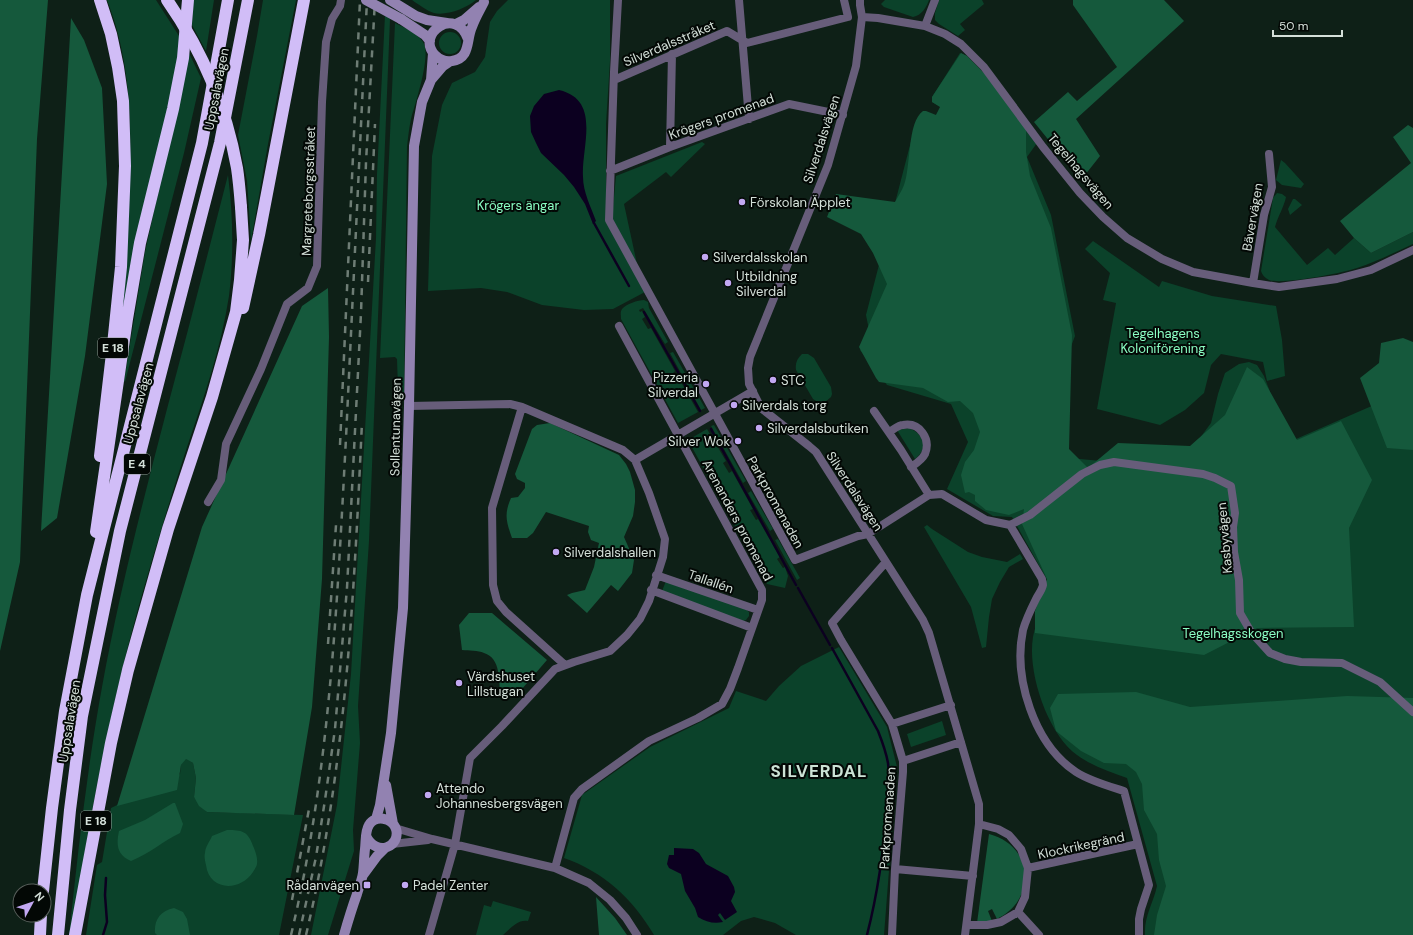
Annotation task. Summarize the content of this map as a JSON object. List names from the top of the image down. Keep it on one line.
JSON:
{"streets":{"highway":["Uppsalavägen","E 18","E 4"],"street":["Silverdalsstråket","Krögers promenad","Silverdalsvägen","Tegelhagsvägen","Margreteborgsstråket","Bävervägen","Sollentunavägen","Parkpromenaden","Arenanders promenad","Kasbyvägen","Tallallén","Klockrikegränd"]},"crossings":[["Silverdalsstråket","Parkpromenaden"],["Uppsalavägen","E 18"],["Krögers promenad","Silverdalsvägen"],["Krögers promenad","Parkpromenaden"],["Silverdalsvägen","Tegelhagsvägen"],["Silverdalsvägen","Parkpromenaden"],["Tegelhagsvägen","Bävervägen"],["Arenanders promenad","Tallallén"]],"districts":["SILVERDAL"],"parks":["Krögers ängar","Tegelhagens Koloniförening","Tegelhagsskogen"],"places":{"other":["Förskolan Äpplet","Silverdalsskolan","Utbildning Silverdal","STC","Pizzeria Silverdal","Silverdals torg","Silverdalsbutiken","Silver Wok","Silverdalshallen","Värdshuset Lillstugan","Attendo Johannesbergsvägen","Padel Zenter"],"transit":["Rådanvägen"]},"scale_bar":"50 m","north":"top right"}
